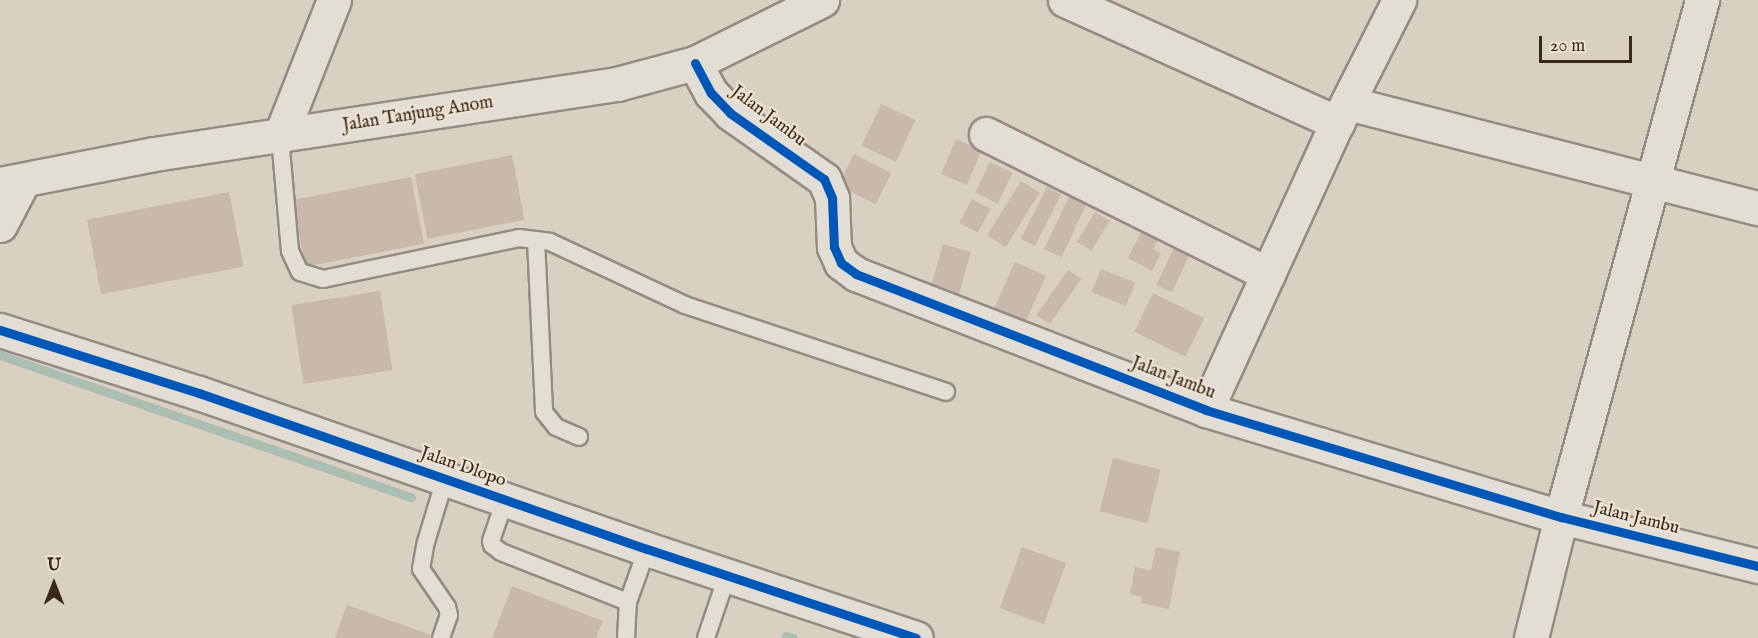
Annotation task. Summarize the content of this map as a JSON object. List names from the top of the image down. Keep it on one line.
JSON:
{"streets":{"street":["Jalan Tanjung Anom","Jalan Jambu","Jalan Dlopo"]},"crossings":[["Jalan Tanjung Anom","Jalan Jambu"]],"scale_bar":"20 m","north":"top"}
